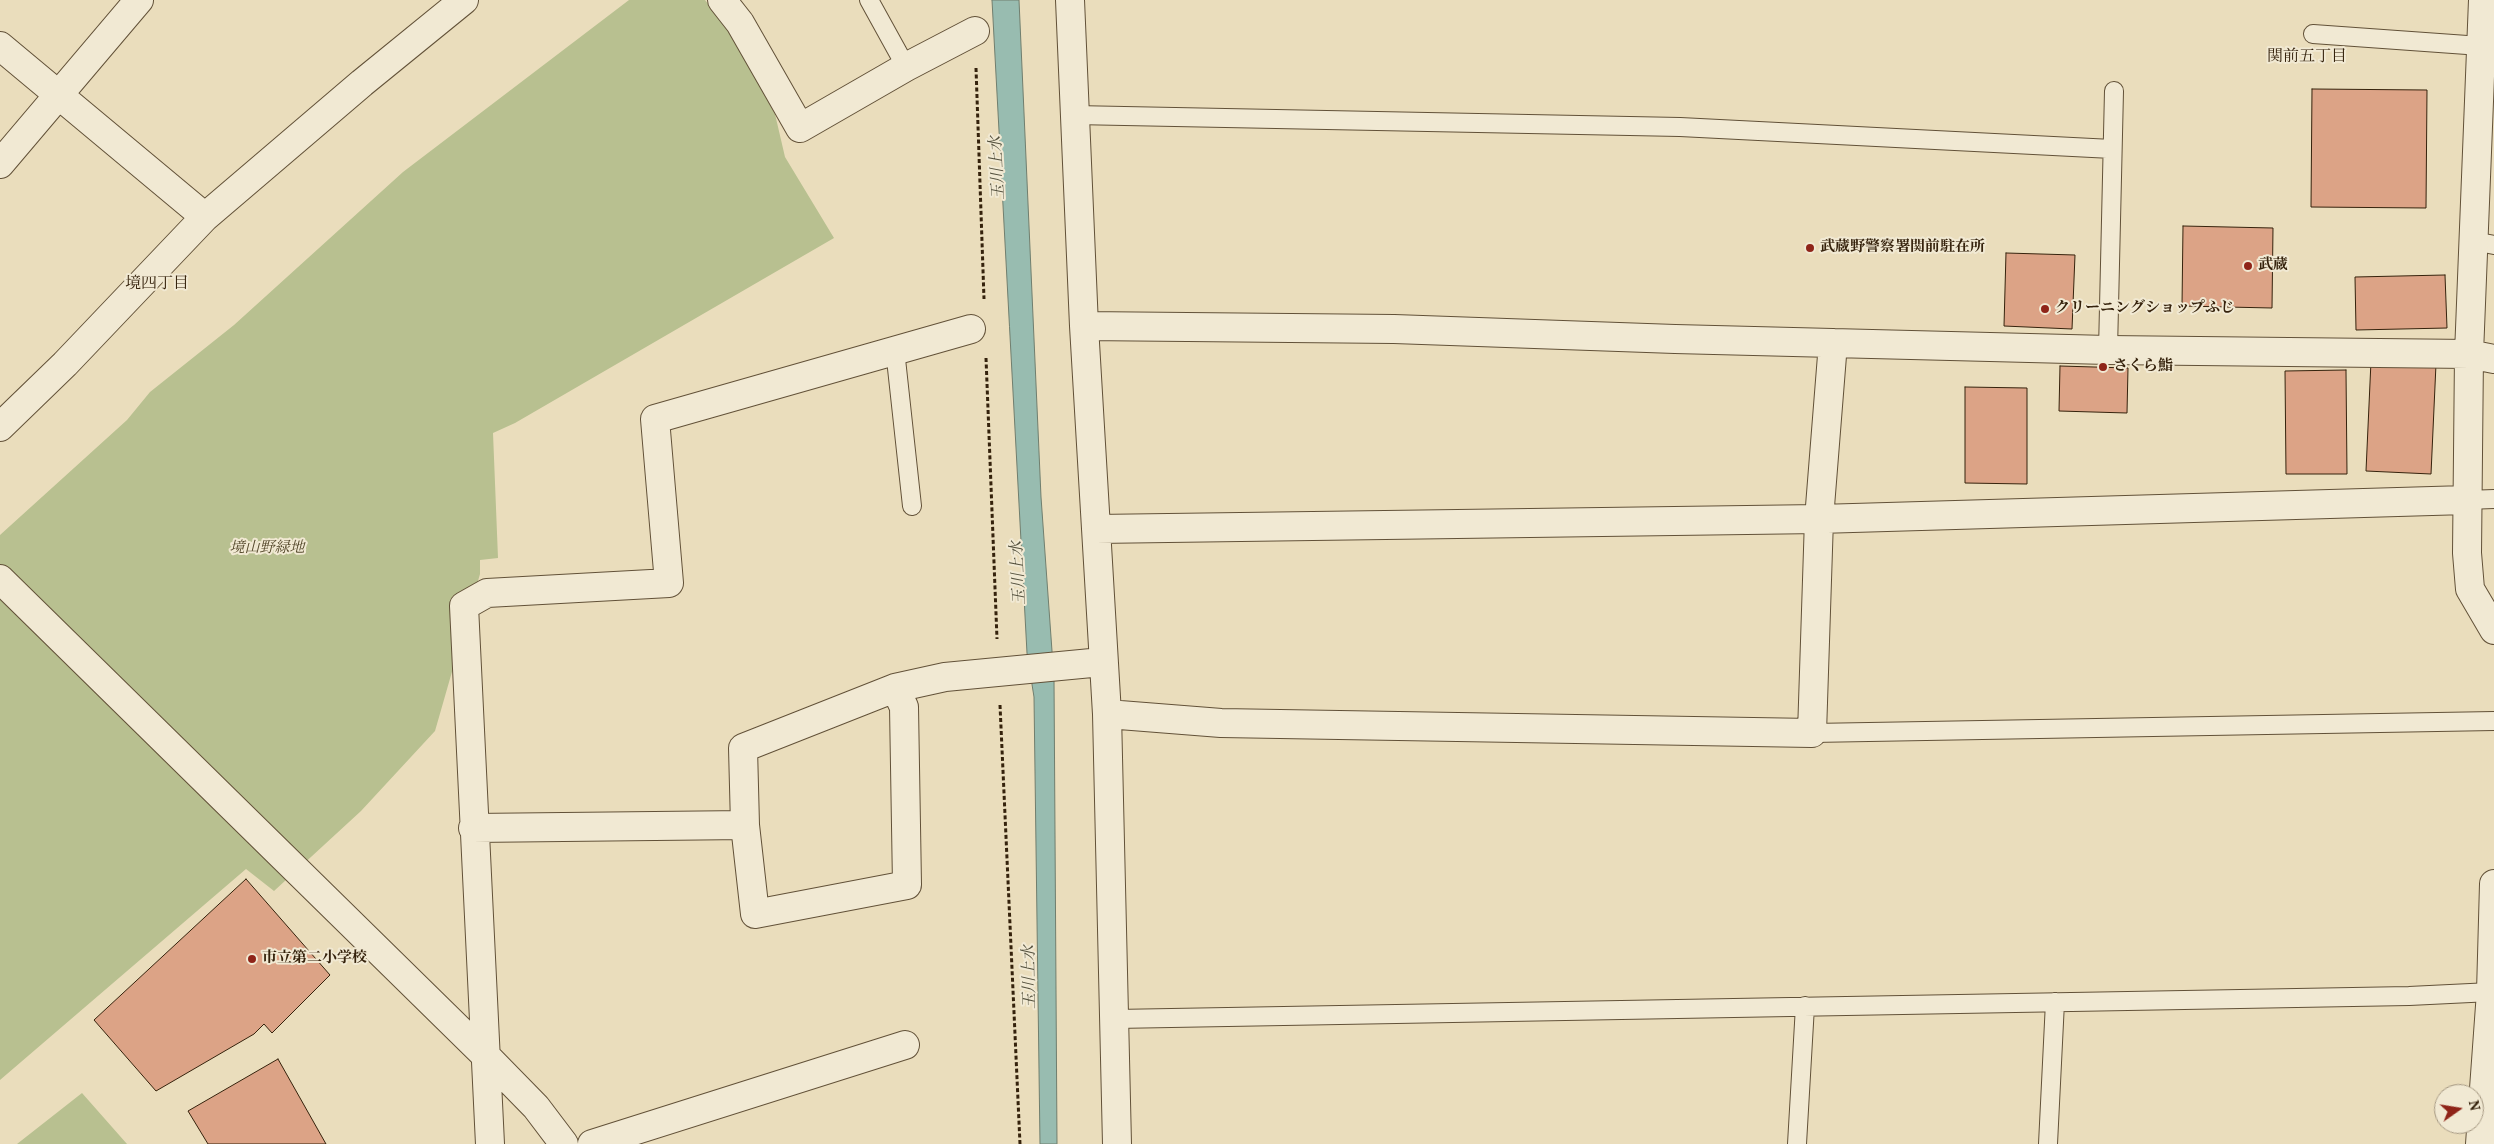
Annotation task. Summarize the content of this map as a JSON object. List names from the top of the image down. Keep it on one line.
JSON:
{"districts":["関前五丁目","境四丁目"],"water":["玉川上水"],"parks":["境山野緑地"],"places":["武蔵野警察署関前駐在所","武蔵","クリーニングショップふじ","さくら鮨","市立第二小学校"],"north":"right"}
